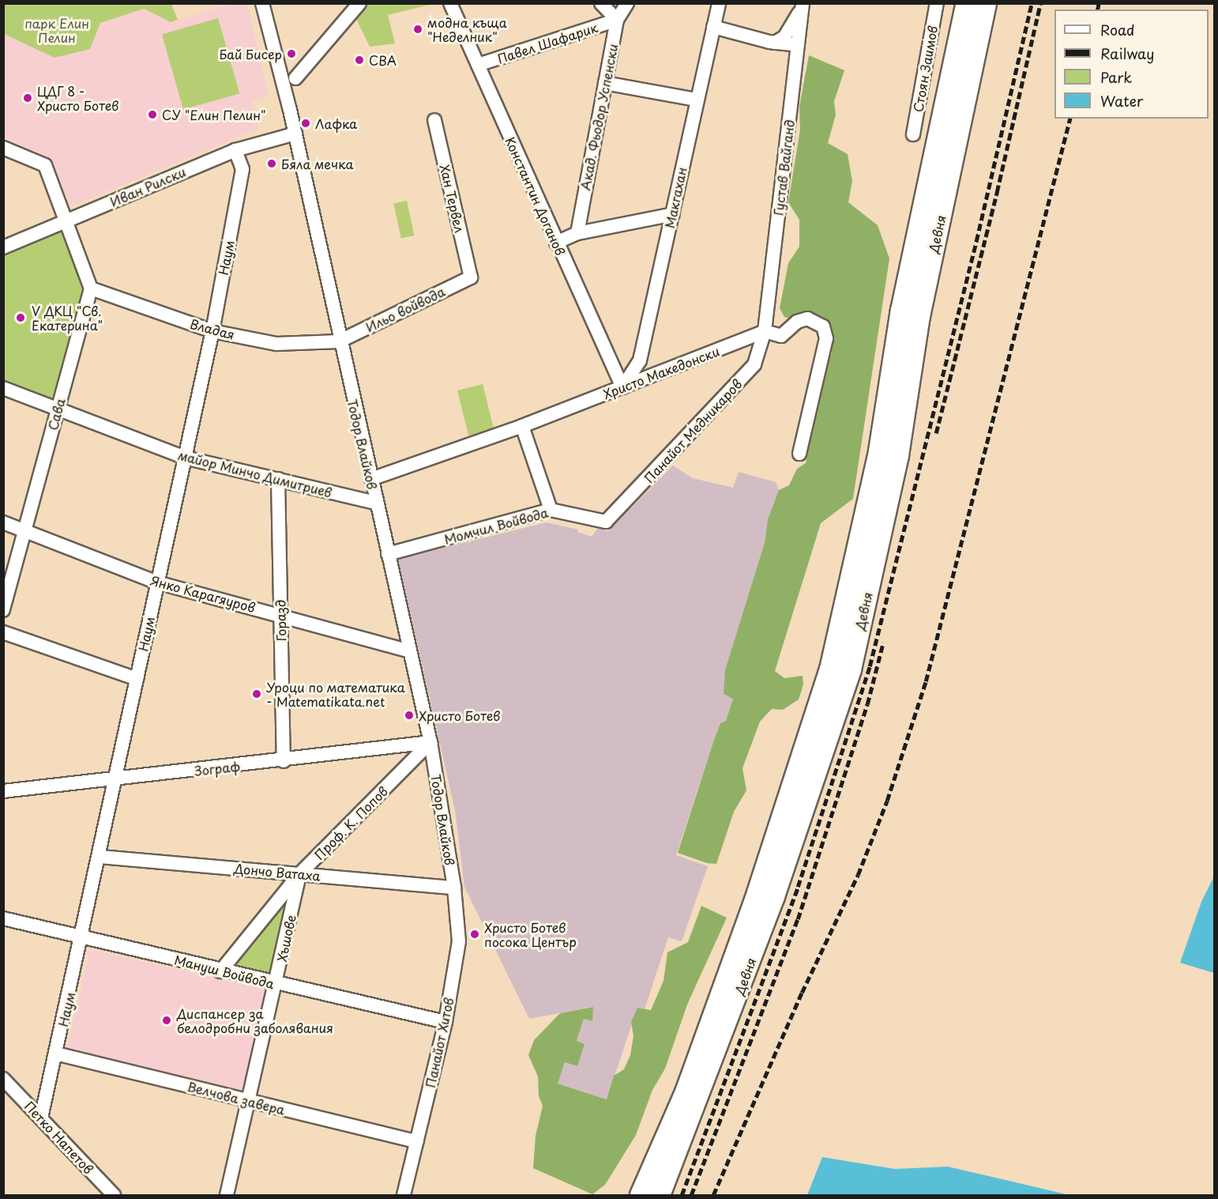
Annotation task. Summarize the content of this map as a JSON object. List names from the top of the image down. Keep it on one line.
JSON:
{"streets":{"highway":["Девня"],"street":["Павел Шафарик","Стоян Заимов","Акад. Фьодор Успенски","Густав Вайганд","Иван Рилски","Константин Доганов","Макгахан","Хан Тервел","Наум","Ильо войвода","Владая","Христо Македонски","Сава","Панайот Медникаров","Тодор Влайков","майор Минчо Димитриев","Момчил Войвода","Янко Карагяуров","Горазд","Зограф","Проф. К. Попов","Дончо Ватаха","Хъшове","Mануш Войвода","Панайот Хитов","Велчова завера","Петко Напетов"]},"crossings":[["Павел Шафарик","Акад. Фьодор Успенски"],["Павел Шафарик","Константин Доганов"],["Густав Вайганд","Христо Македонски"],["Густав Вайганд","Панайот Медникаров"],["Иван Рилски","Наум"],["Иван Рилски","Тодор Влайков"],["Константин Доганов","Макгахан"],["Константин Доганов","Христо Македонски"],["Макгахан","Христо Македонски"],["Хан Тервел","Ильо войвода"],["Наум","Владая"],["Наум","майор Минчо Димитриев"],["Наум","Янко Карагяуров"],["Наум","Зограф"],["Наум","Дончо Ватаха"],["Наум","Mануш Войвода"],["Наум","Велчова завера"],["Наум","Петко Напетов"],["Ильо войвода","Владая"],["Ильо войвода","Тодор Влайков"],["Владая","Сава"],["Владая","Тодор Влайков"],["Христо Македонски","Панайот Медникаров"],["Христо Македонски","Тодор Влайков"],["Сава","майор Минчо Димитриев"],["Сава","Янко Карагяуров"],["Панайот Медникаров","Момчил Войвода"],["Тодор Влайков","майор Минчо Димитриев"],["Тодор Влайков","Момчил Войвода"],["Тодор Влайков","Янко Карагяуров"],["Тодор Влайков","Зограф"],["Тодор Влайков","Проф. К. Попов"],["Тодор Влайков","Дончо Ватаха"],["Тодор Влайков","Панайот Хитов"],["майор Минчо Димитриев","Горазд"],["Янко Карагяуров","Горазд"],["Горазд","Зограф"],["Зограф","Проф. К. Попов"],["Проф. К. Попов","Дончо Ватаха"],["Проф. К. Попов","Хъшове"],["Проф. К. Попов","Mануш Войвода"],["Дончо Ватаха","Хъшове"],["Дончо Ватаха","Панайот Хитов"],["Хъшове","Mануш Войвода"],["Хъшове","Велчова завера"],["Mануш Войвода","Панайот Хитов"],["Панайот Хитов","Велчова завера"]],"parks":["парк Елин Пелин"],"places":["модна къща \"Неделник\"","Бай Бисер","CBA","ЦДГ 8 - Христо Ботев","СУ \"Елин Пелин\"","Лафка","Бяла мечка","V ДКЦ \"Св. Екатерина\"","Уроци по математика - Matematikata.net","Христо Ботев","Христо Ботев посока Център","Диспансер за белодробни заболявания"],"legend":["Road","Railway","Park","Water"]}
